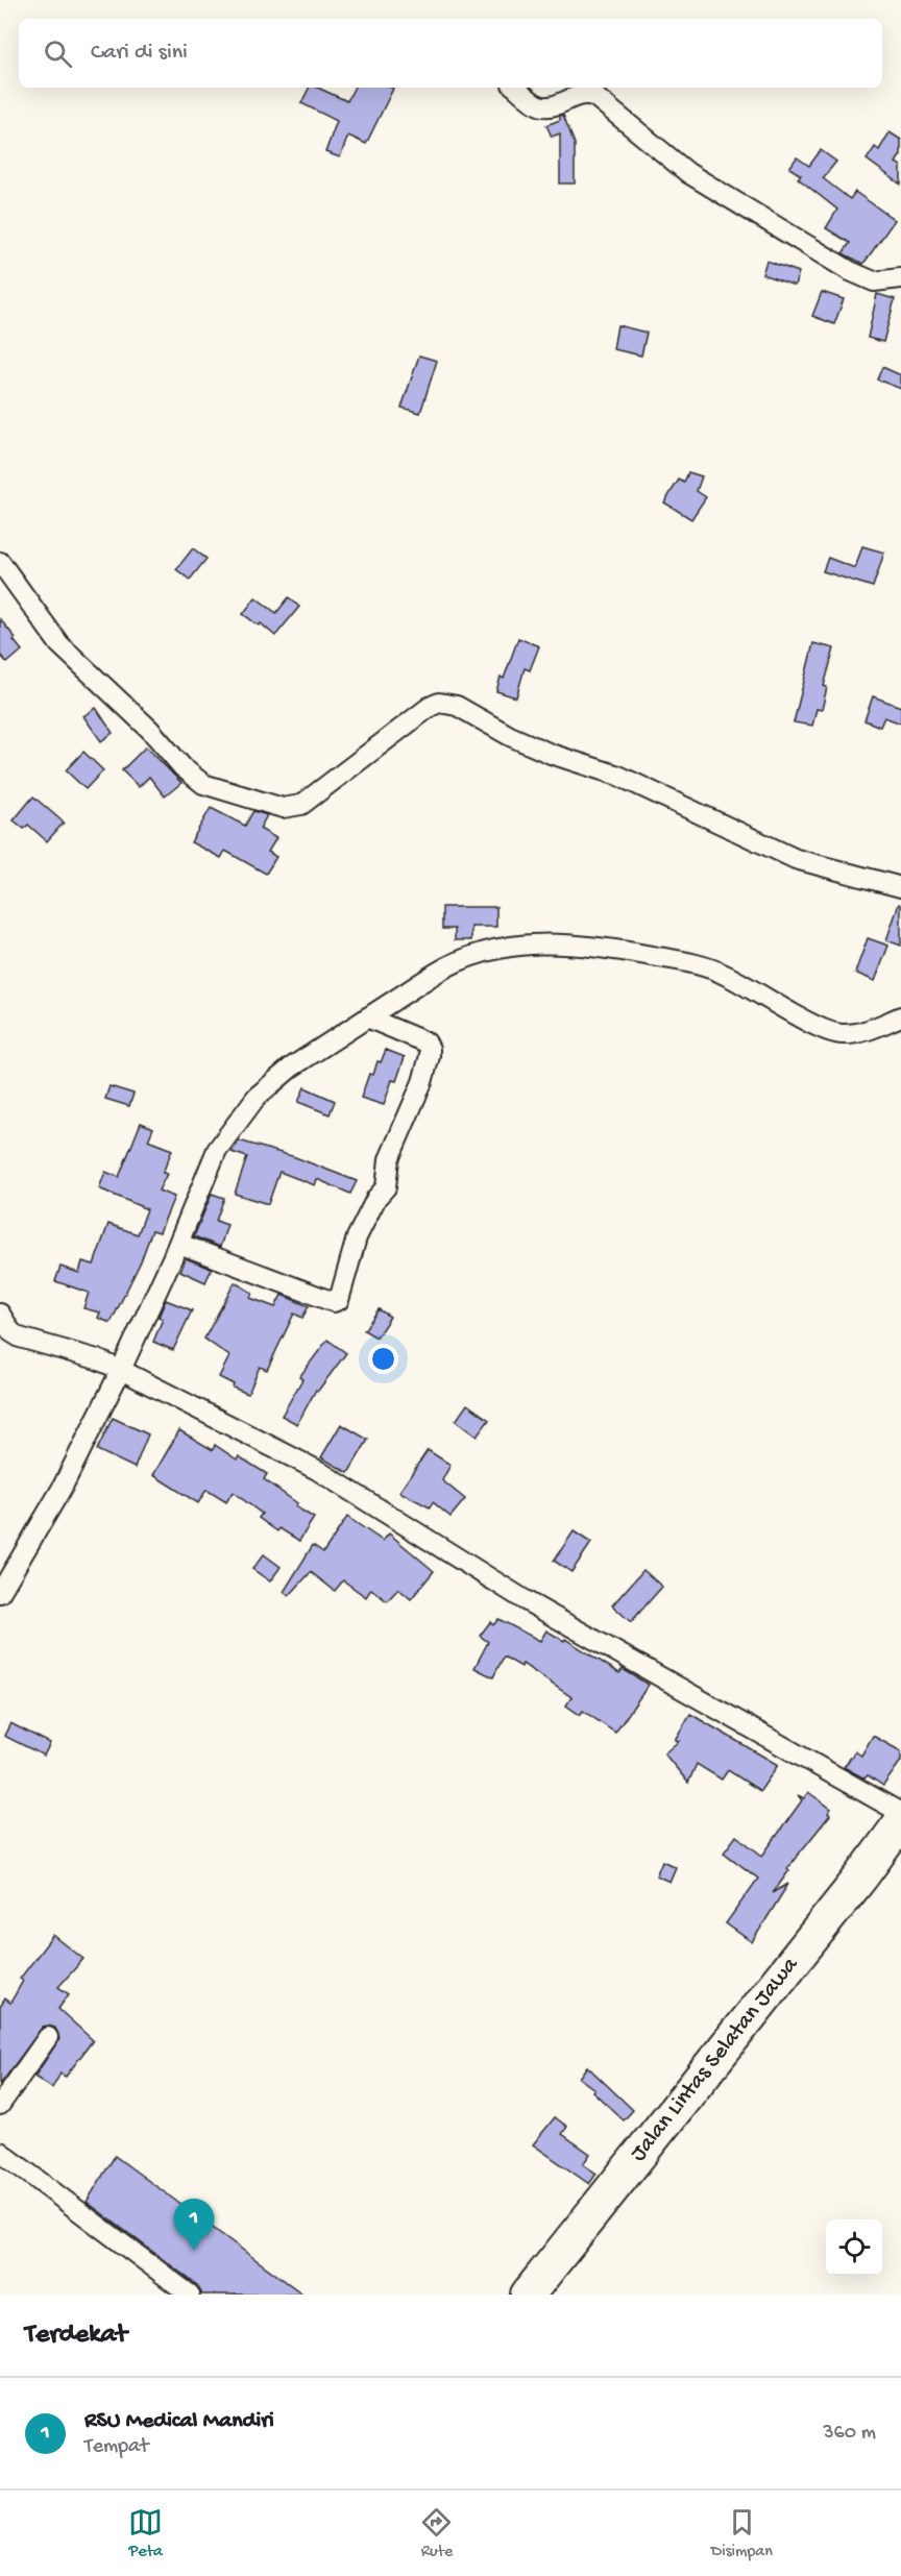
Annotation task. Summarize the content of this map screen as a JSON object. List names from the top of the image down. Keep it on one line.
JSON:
{"streets":{"highway":["Jalan Lintas Selatan Jawa"]},"page":{"search":"Cari di sini","pins":"1","heading":"Terdekat","list":[{"mark":"1","name":"RSU Medical Mandiri","note":"Tempat","value":"360 m"}],"nav":["Peta","Rute","Disimpan"]}}
